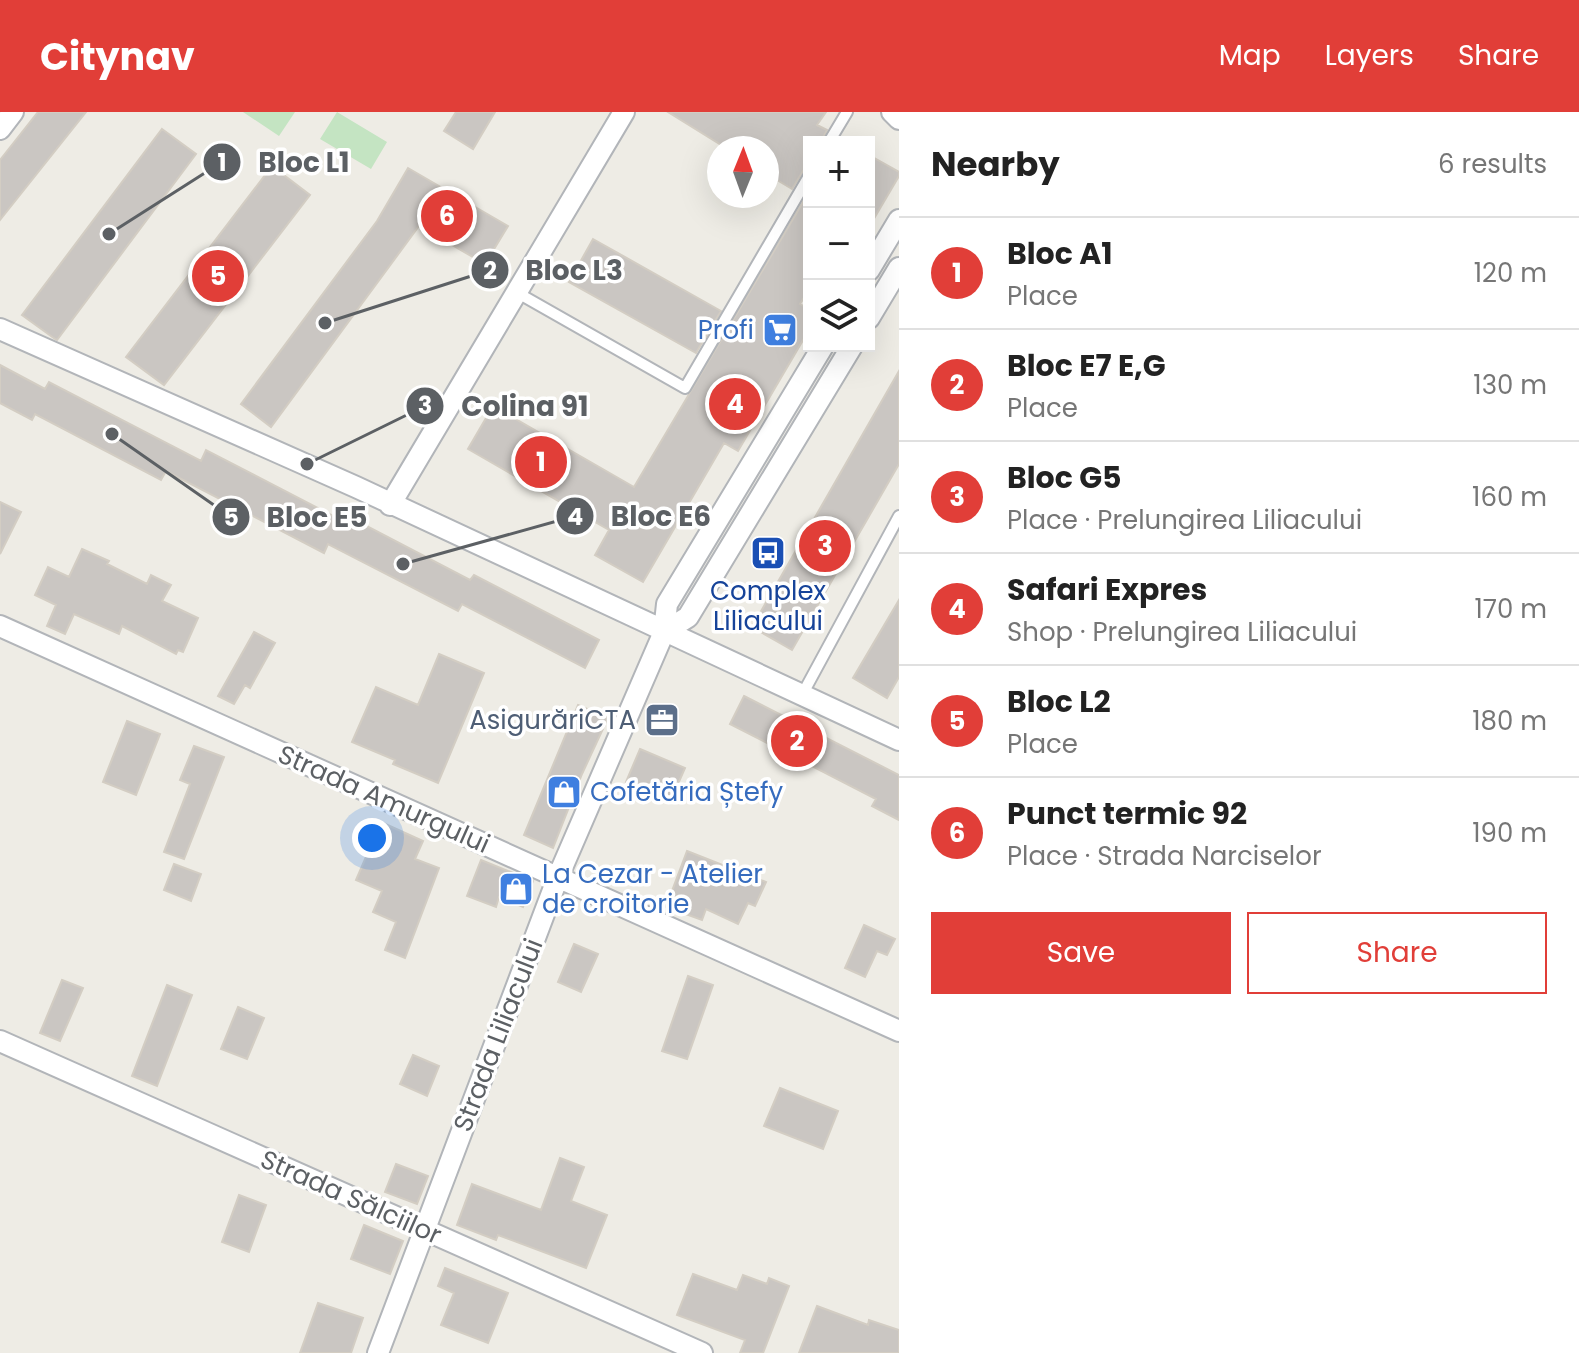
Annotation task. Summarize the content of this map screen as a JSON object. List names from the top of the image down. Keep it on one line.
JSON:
{"streets":{"street":["Strada Amurgului","Strada Liliacului","Strada Sălciilor"]},"crossings":[["Strada Amurgului","Strada Liliacului"],["Strada Liliacului","Strada Sălciilor"]],"places":{"other":["Bloc L1","Bloc L3","Bloc E5","Colina 91","Bloc E6"],"supermarket":["Profi"],"bus stop":["Complex Liliacului"],"office":["AsigurăriCTA"],"shop":["Cofetăria Ștefy","La Cezar - Atelier de croitorie"]},"north":"top","page":{"header":"Citynav","nav":["Map","Layers","Share"],"heading":["Nearby","6 results"],"map_buttons":["+","−"],"pins":["6","5","4","1","3","2"],"list":[{"mark":"1","name":"Bloc A1","note":"Place","value":"120 m"},{"mark":"2","name":"Bloc E7 E,G","note":"Place","value":"130 m"},{"mark":"3","name":"Bloc G5","note":"Place · Prelungirea Liliacului","value":"160 m"},{"mark":"4","name":"Safari Expres","note":"Shop · Prelungirea Liliacului","value":"170 m"},{"mark":"5","name":"Bloc L2","note":"Place","value":"180 m"},{"mark":"6","name":"Punct termic 92","note":"Place · Strada Narciselor","value":"190 m"}],"buttons":["Save","Share"]}}
